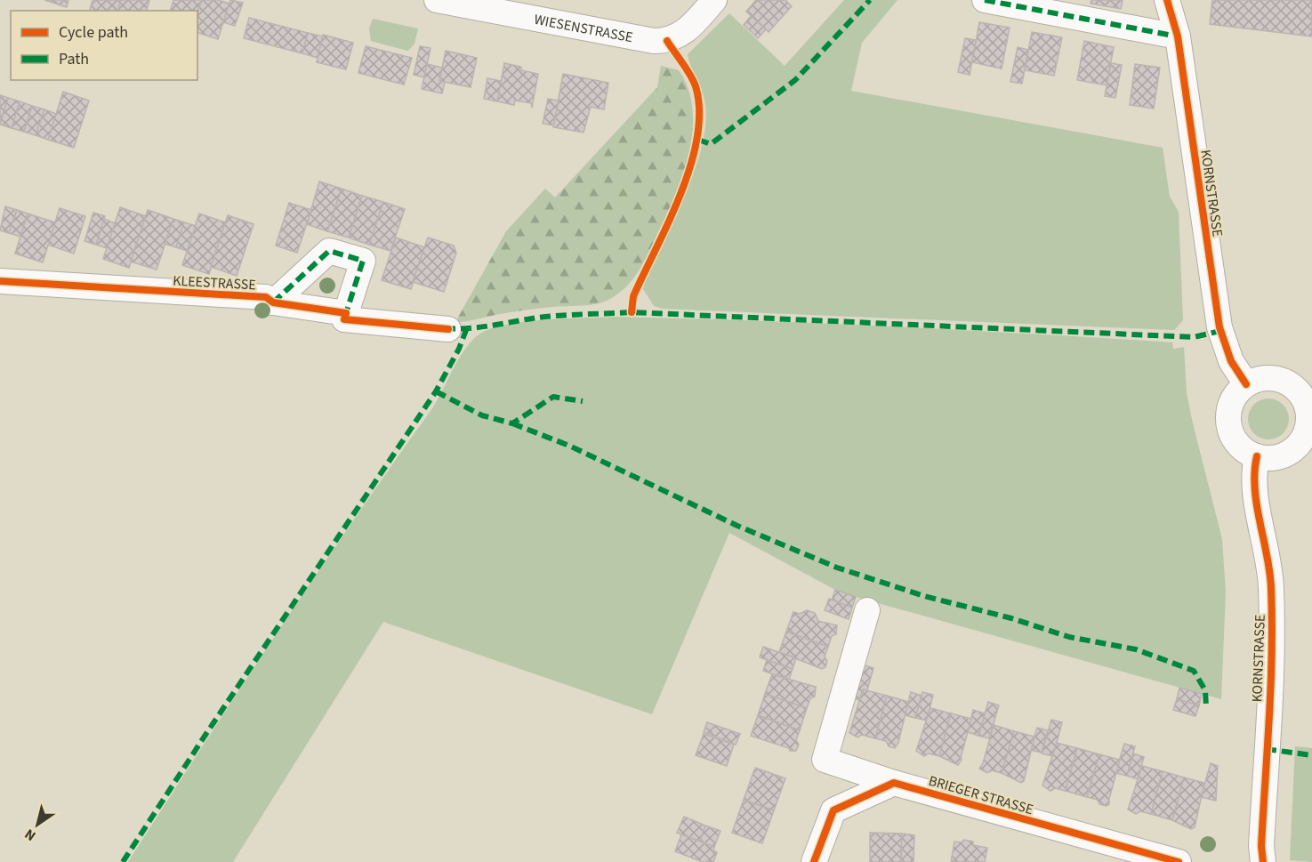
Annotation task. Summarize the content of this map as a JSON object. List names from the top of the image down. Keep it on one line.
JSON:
{"streets":{"street":["WIESENSTRASSE","KORNSTRASSE","KLEESTRASSE","BRIEGER STRASSE"]},"legend":["Cycle path","Path"],"north":"bottom left"}
